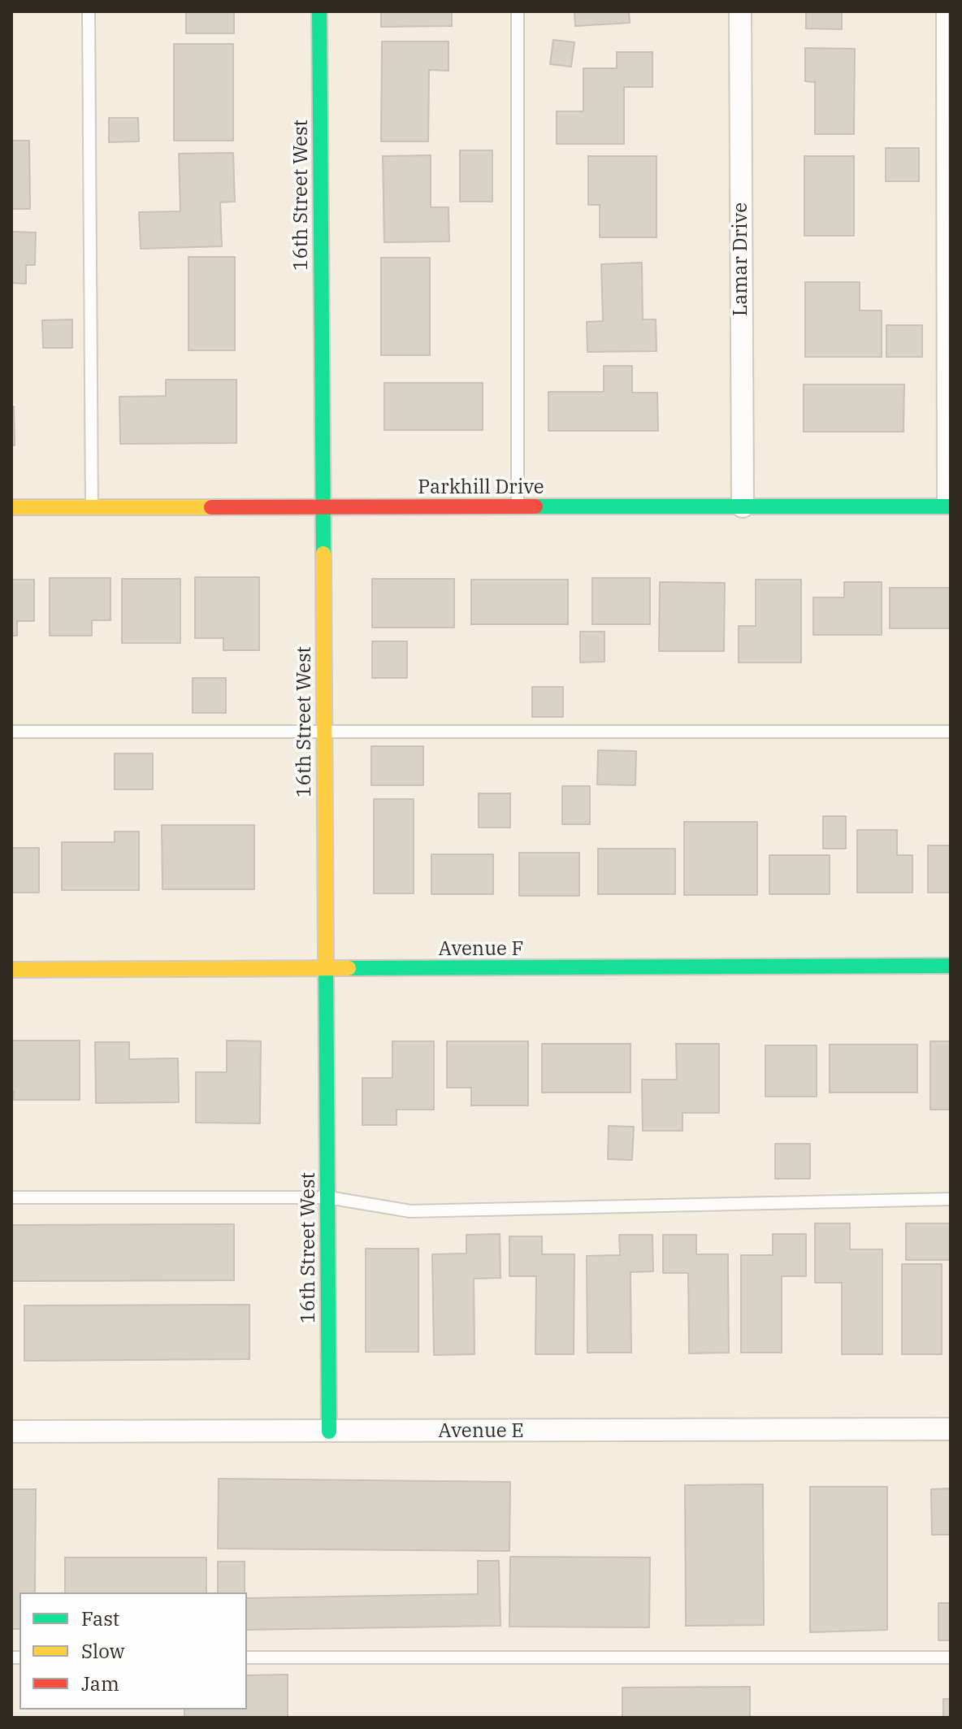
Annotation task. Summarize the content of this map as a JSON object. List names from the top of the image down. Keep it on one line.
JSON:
{"streets":{"street":["16th Street West","Lamar Drive","Parkhill Drive","Avenue F","Avenue E"]},"crossings":[["16th Street West","Parkhill Drive"],["16th Street West","Avenue F"],["16th Street West","Avenue E"],["Lamar Drive","Parkhill Drive"]],"legend":["Fast","Slow","Jam"]}
